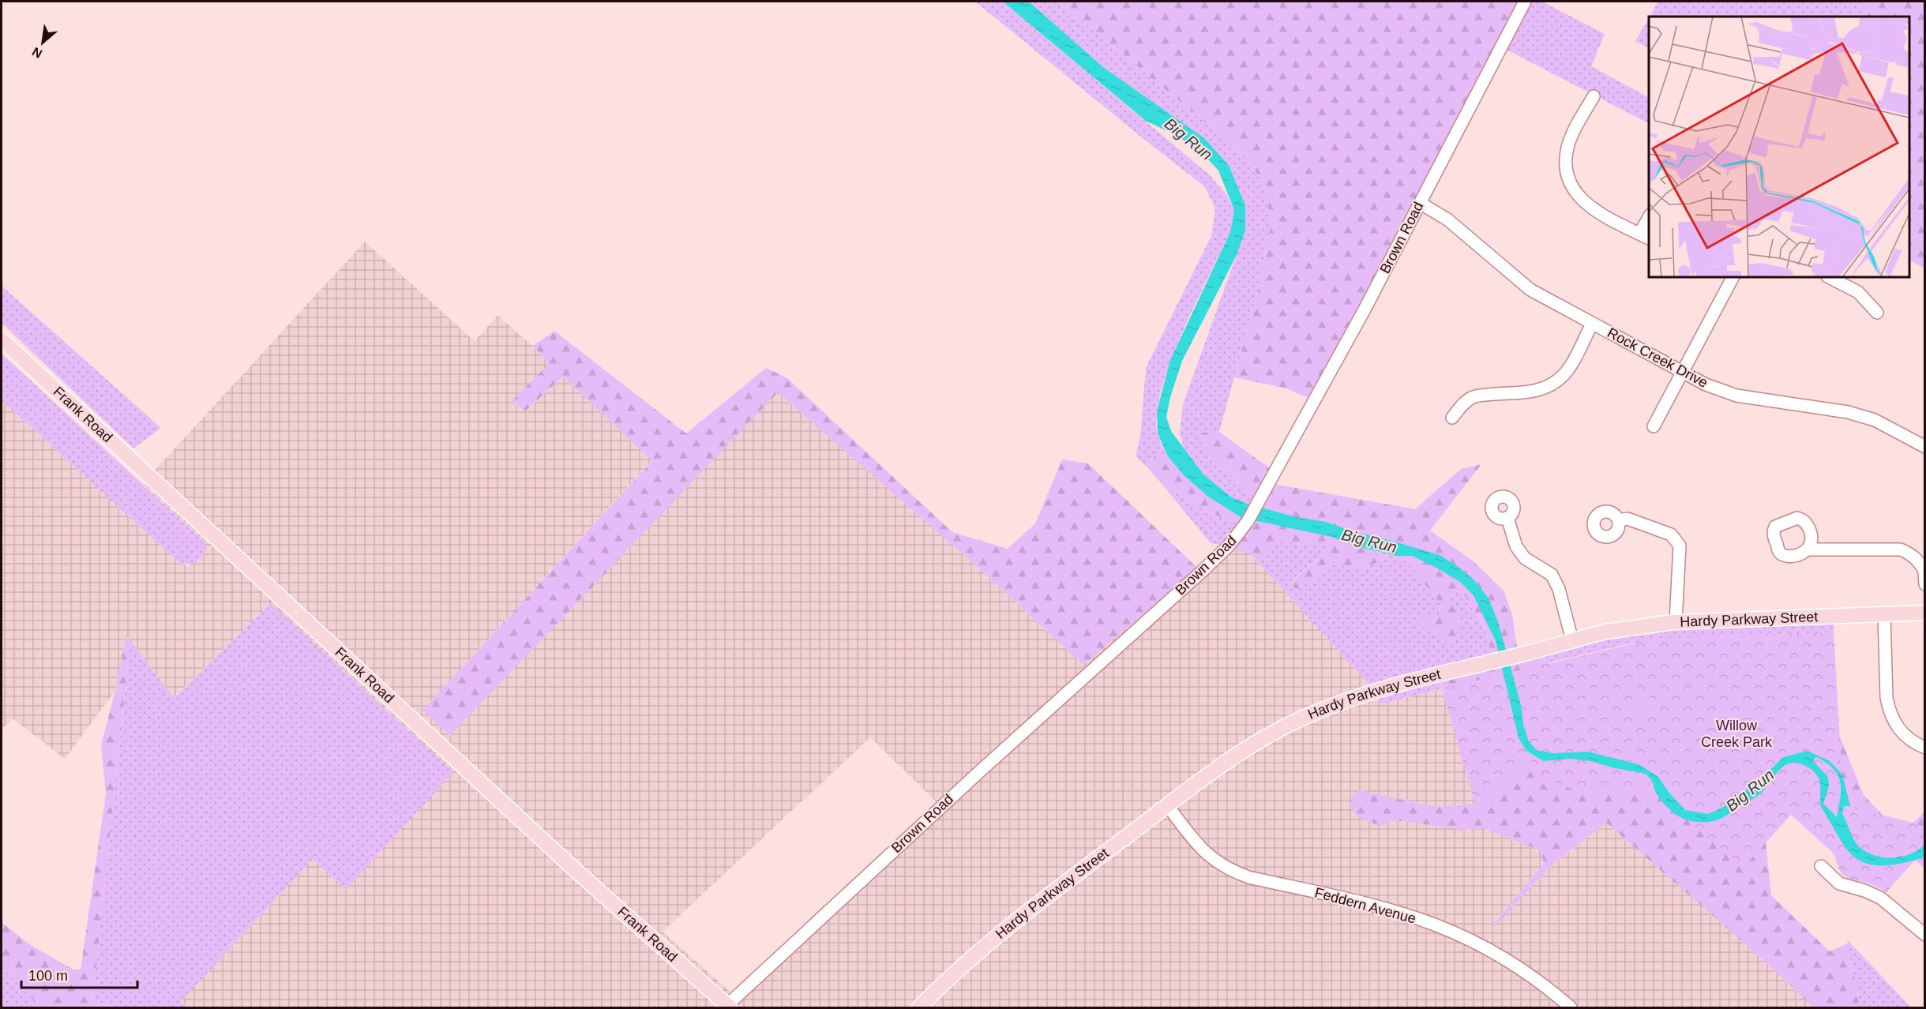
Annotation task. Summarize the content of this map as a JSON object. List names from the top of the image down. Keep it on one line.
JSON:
{"streets":{"main road":["Frank Road","Hardy Parkway Street"],"street":["Brown Road","Rock Creek Drive","Feddern Avenue"]},"crossings":[["Brown Road","Rock Creek Drive"],["Brown Road","Frank Road"],["Hardy Parkway Street","Feddern Avenue"]],"water":["Big Run"],"parks":["Willow Creek Park"],"scale_bar":"100 m","north":"bottom left"}
